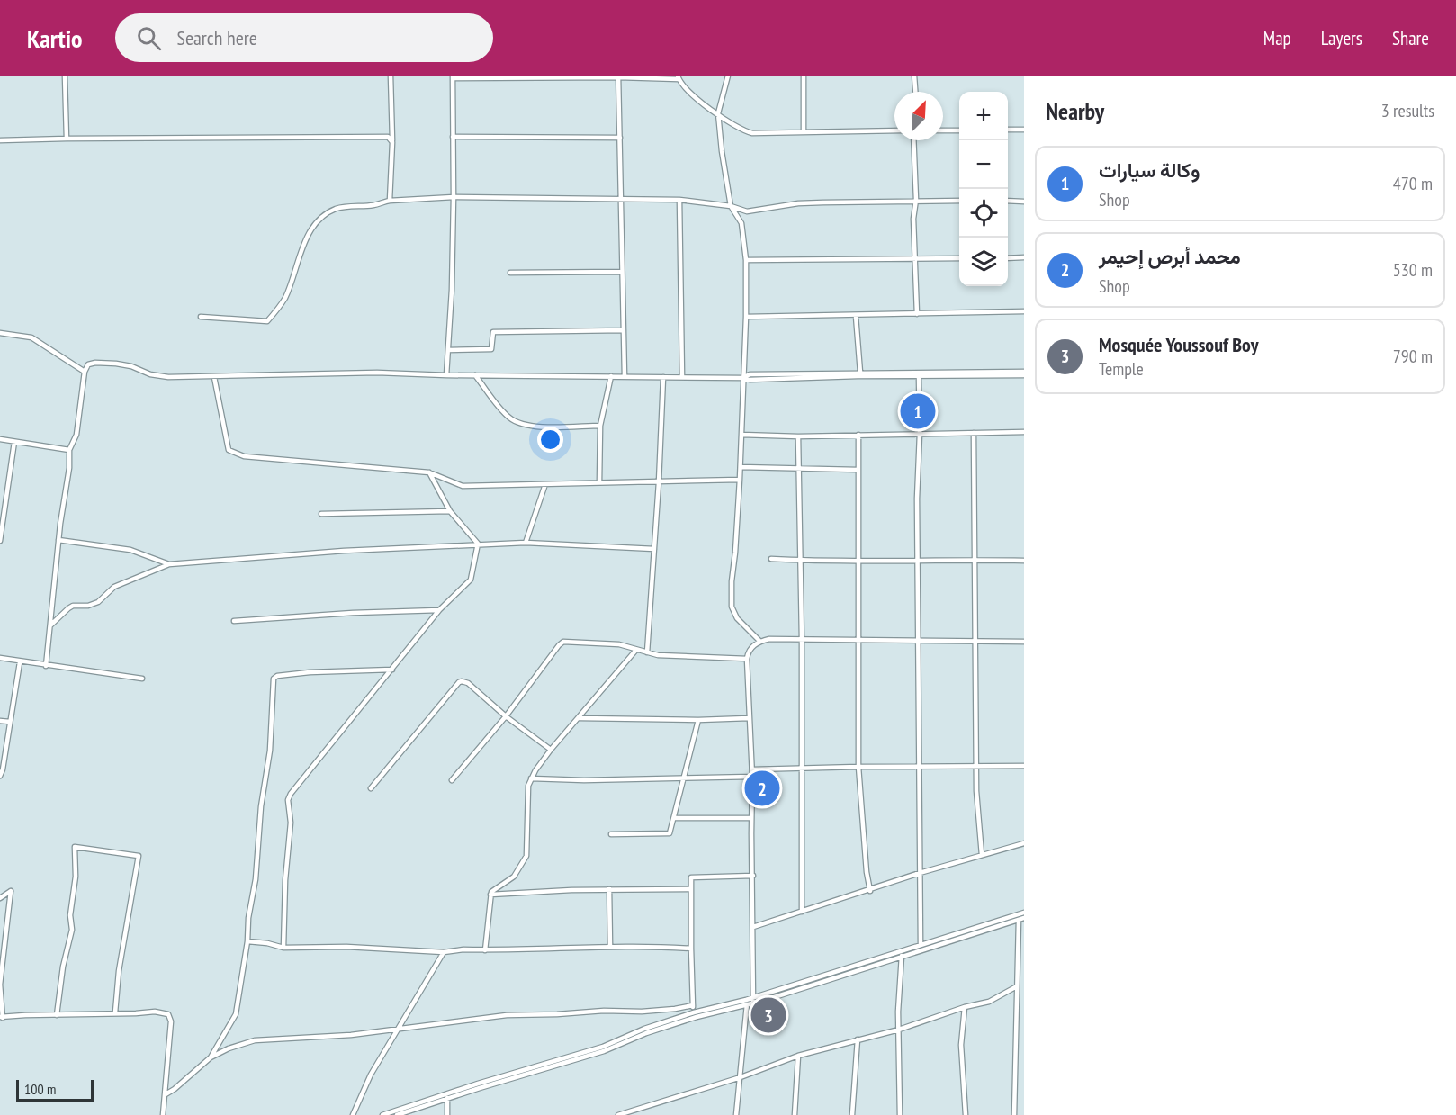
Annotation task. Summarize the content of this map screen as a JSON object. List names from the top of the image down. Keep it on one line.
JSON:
{"scale_bar":"100 m","north":"top right","page":{"header":"Kartio","search":"Search here","nav":["Map","Layers","Share"],"heading":["Nearby","3 results"],"map_buttons":["+","−"],"list":[{"mark":"1","name":"وكالة سيارات","note":"Shop","value":"470 m"},{"mark":"2","name":"محمد أبرص إحيمر","note":"Shop","value":"530 m"},{"mark":"3","name":"Mosquée Youssouf Boy","note":"Temple","value":"790 m"}],"pins":["1","2","3"],"scale":"100 m"}}
